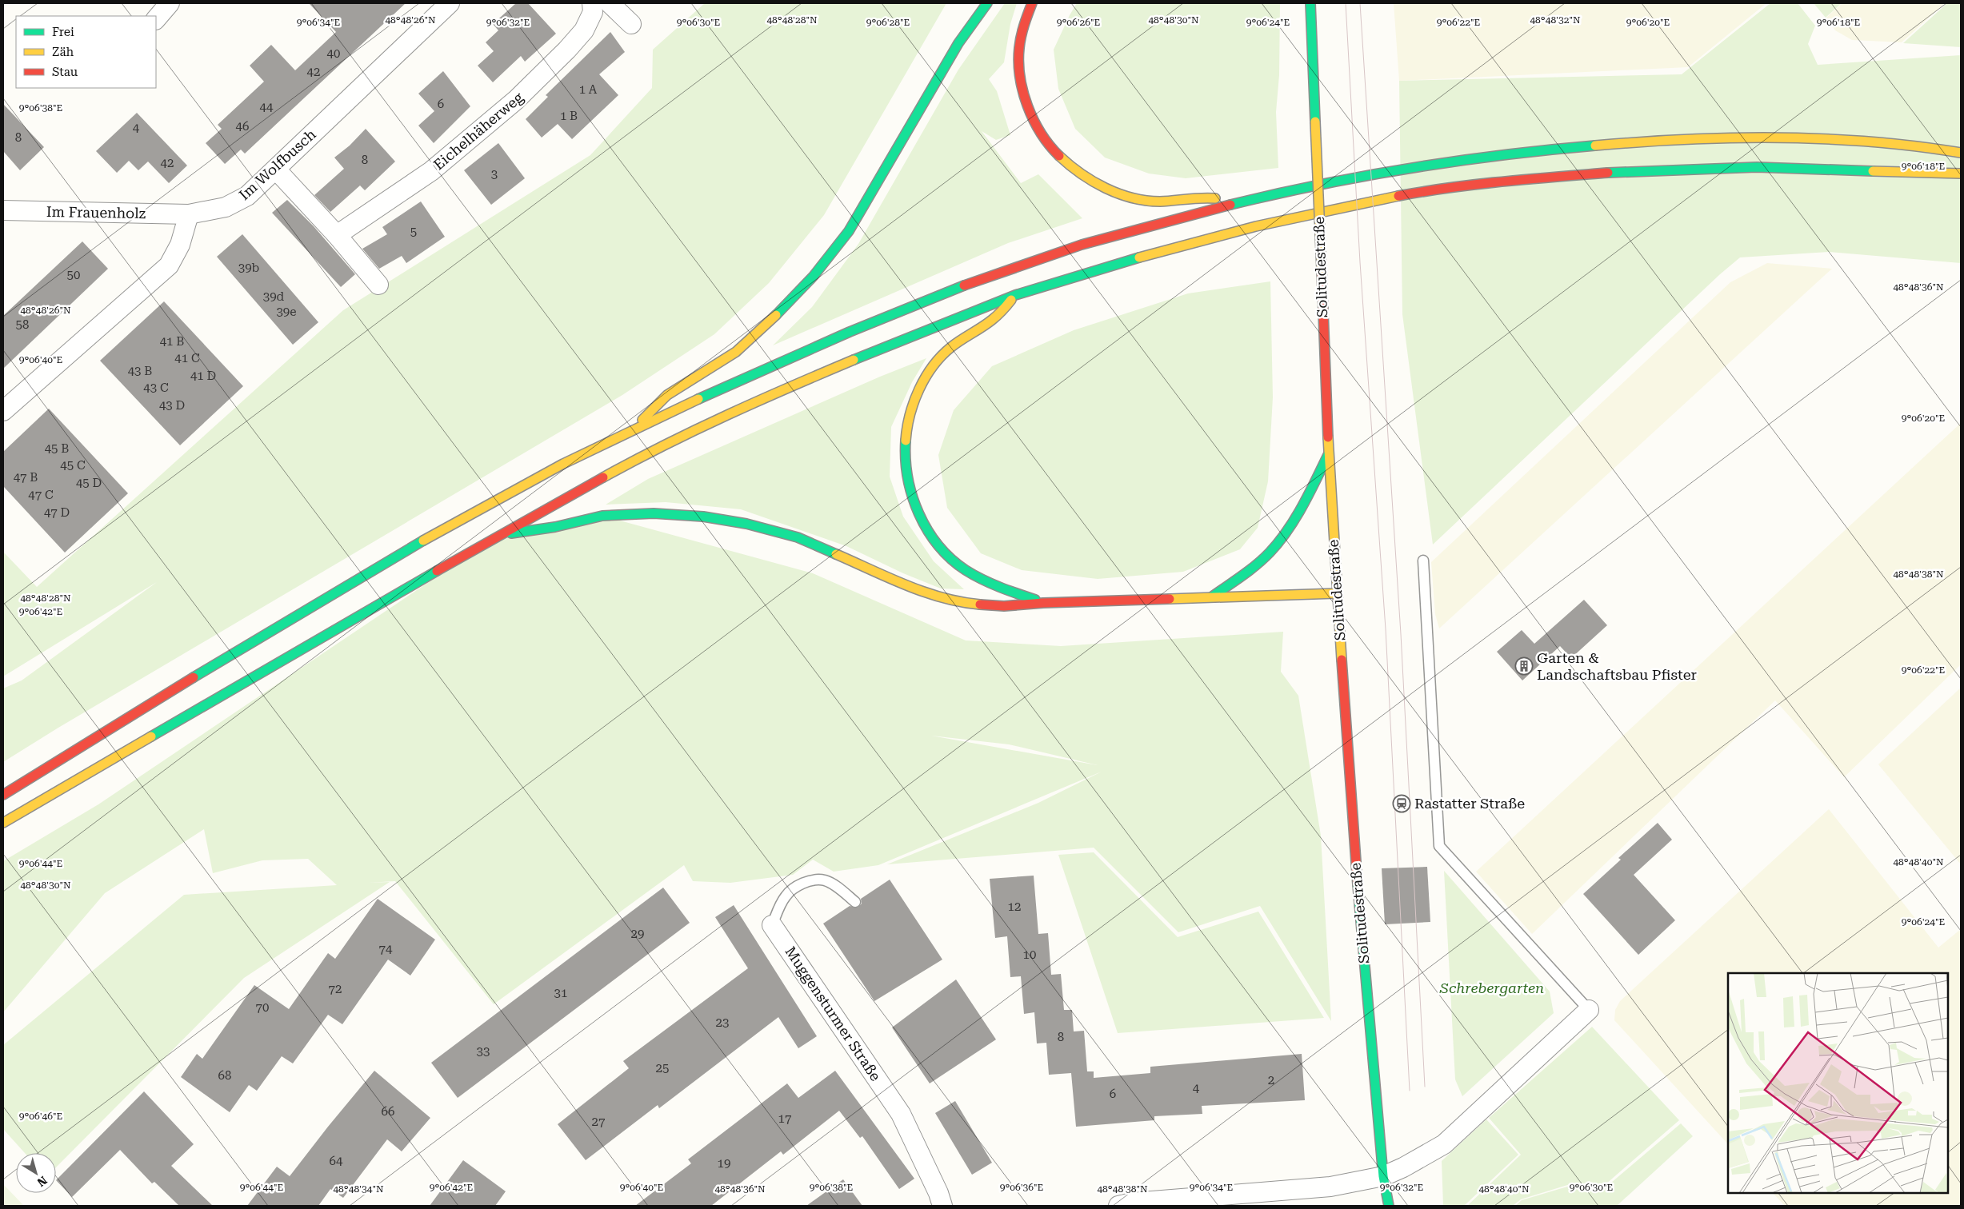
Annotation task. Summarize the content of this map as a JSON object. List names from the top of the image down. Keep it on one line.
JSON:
{"streets":{"main road":["Solitudestraße"],"street":["Eichelhäherweg","Im Wolfbusch","Im Frauenholz","Muggensturmer Straße"]},"crossings":[["Im Wolfbusch","Im Frauenholz"]],"parks":["Schrebergarten"],"places":{"building":["Garten & Landschaftsbau Pfister"],"station":["Rastatter Straße"]},"house_numbers":["40","42","1 A","6","44","1 B","46","4","8","8","42","3","5","39b","50","39d","39e","58","41 B","41 C","43 B","41 D","43 C","43 D","45 B","45 C","47 B","45 D","47 C","47 D","12","29","74","10","72","31","70","23","8","33","25","68","2","4","6","66","17","27","64","19"],"legend":["Frei","Zäh","Stau"],"north":"bottom right","coordinates":["48°48'28\"N","48°48'30\"N","48°48'32\"N","48°48'26\"N","9°06'34\"E","9°06'32\"E","9°06'30\"E","9°06'28\"E","9°06'26\"E","9°06'24\"E","9°06'22\"E","9°06'20\"E","9°06'18\"E","9°06'38\"E","48°48'36\"N","9°06'40\"E","48°48'38\"N","9°06'42\"E","48°48'40\"N","9°06'44\"E","9°06'46\"E","9°06'36\"E","48°48'34\"N"]}
